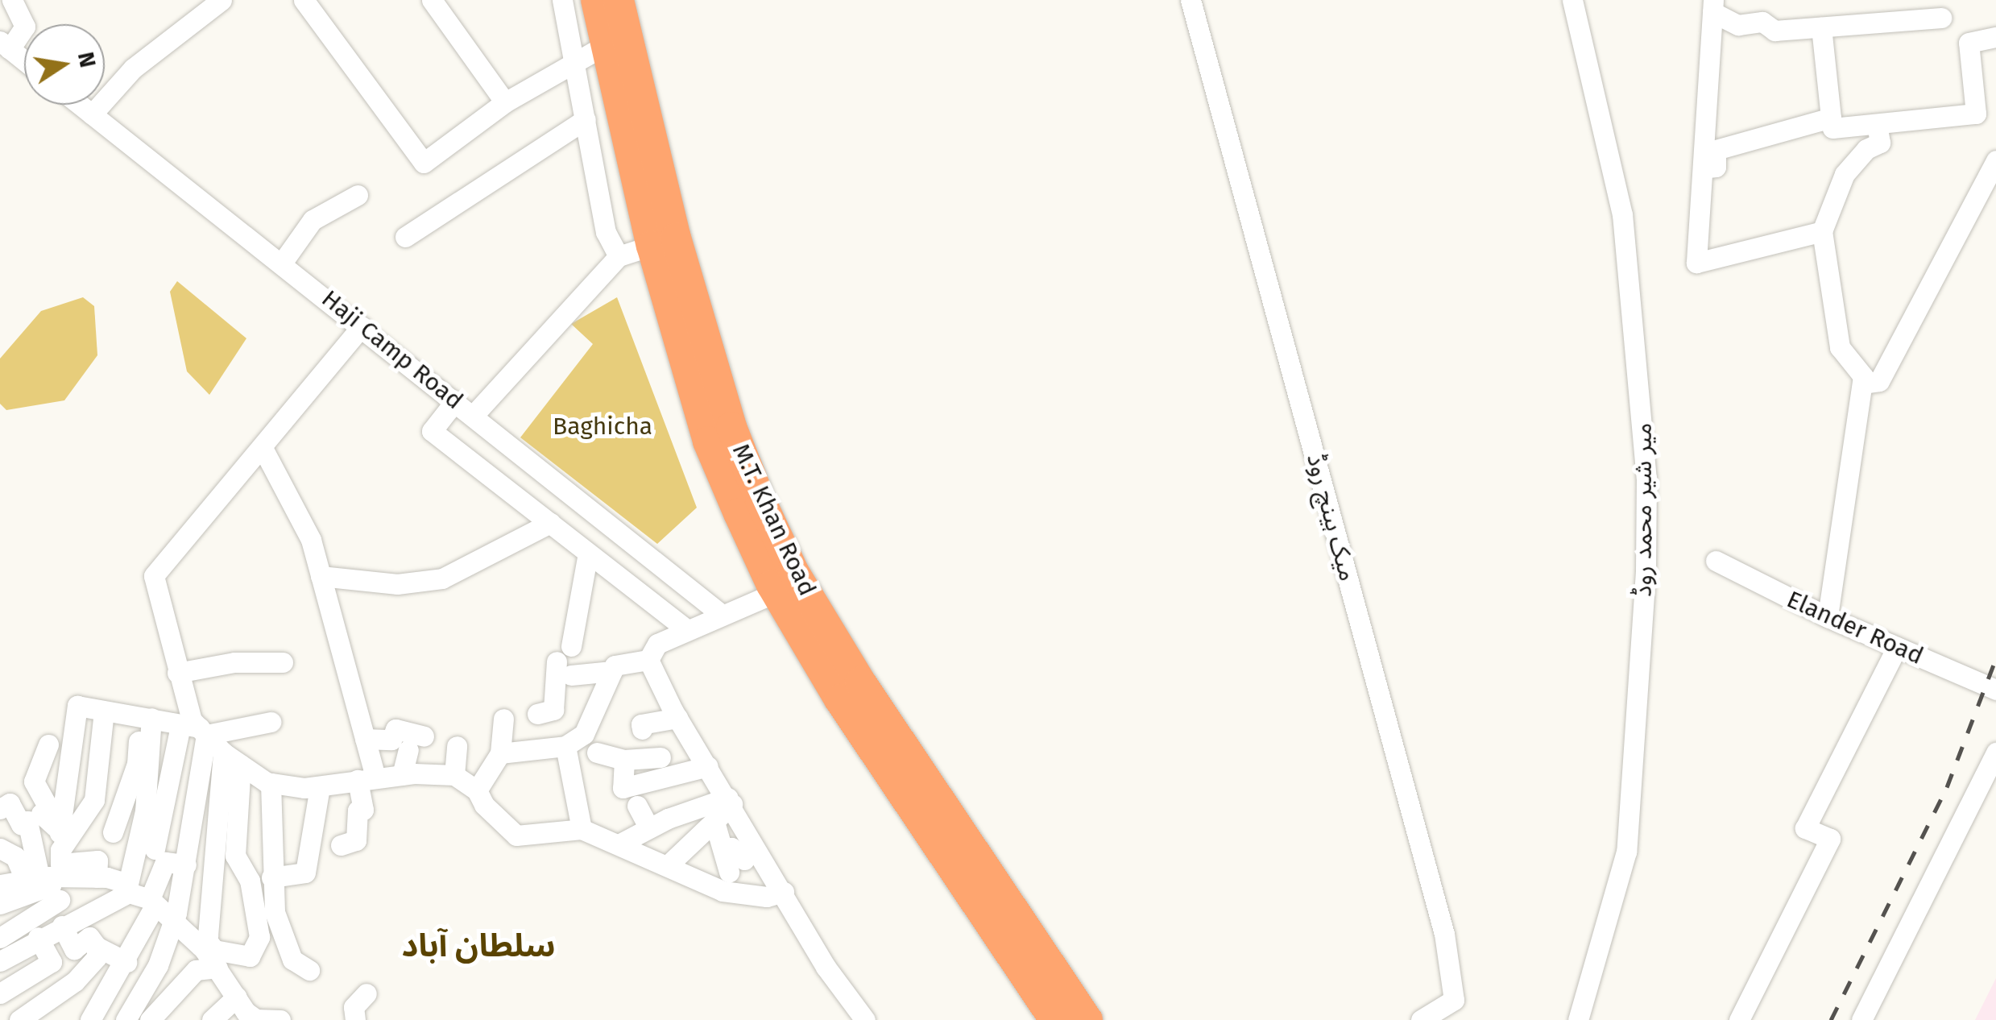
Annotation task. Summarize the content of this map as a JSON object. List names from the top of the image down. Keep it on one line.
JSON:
{"streets":{"highway":["M.T. Khan Road"],"street":["Haji Camp Road","میر شیر محمد روڈ","میک ہینچ روڈ","Elander Road"]},"districts":["سلطان آباد"],"parks":["Baghicha"],"north":"right"}
